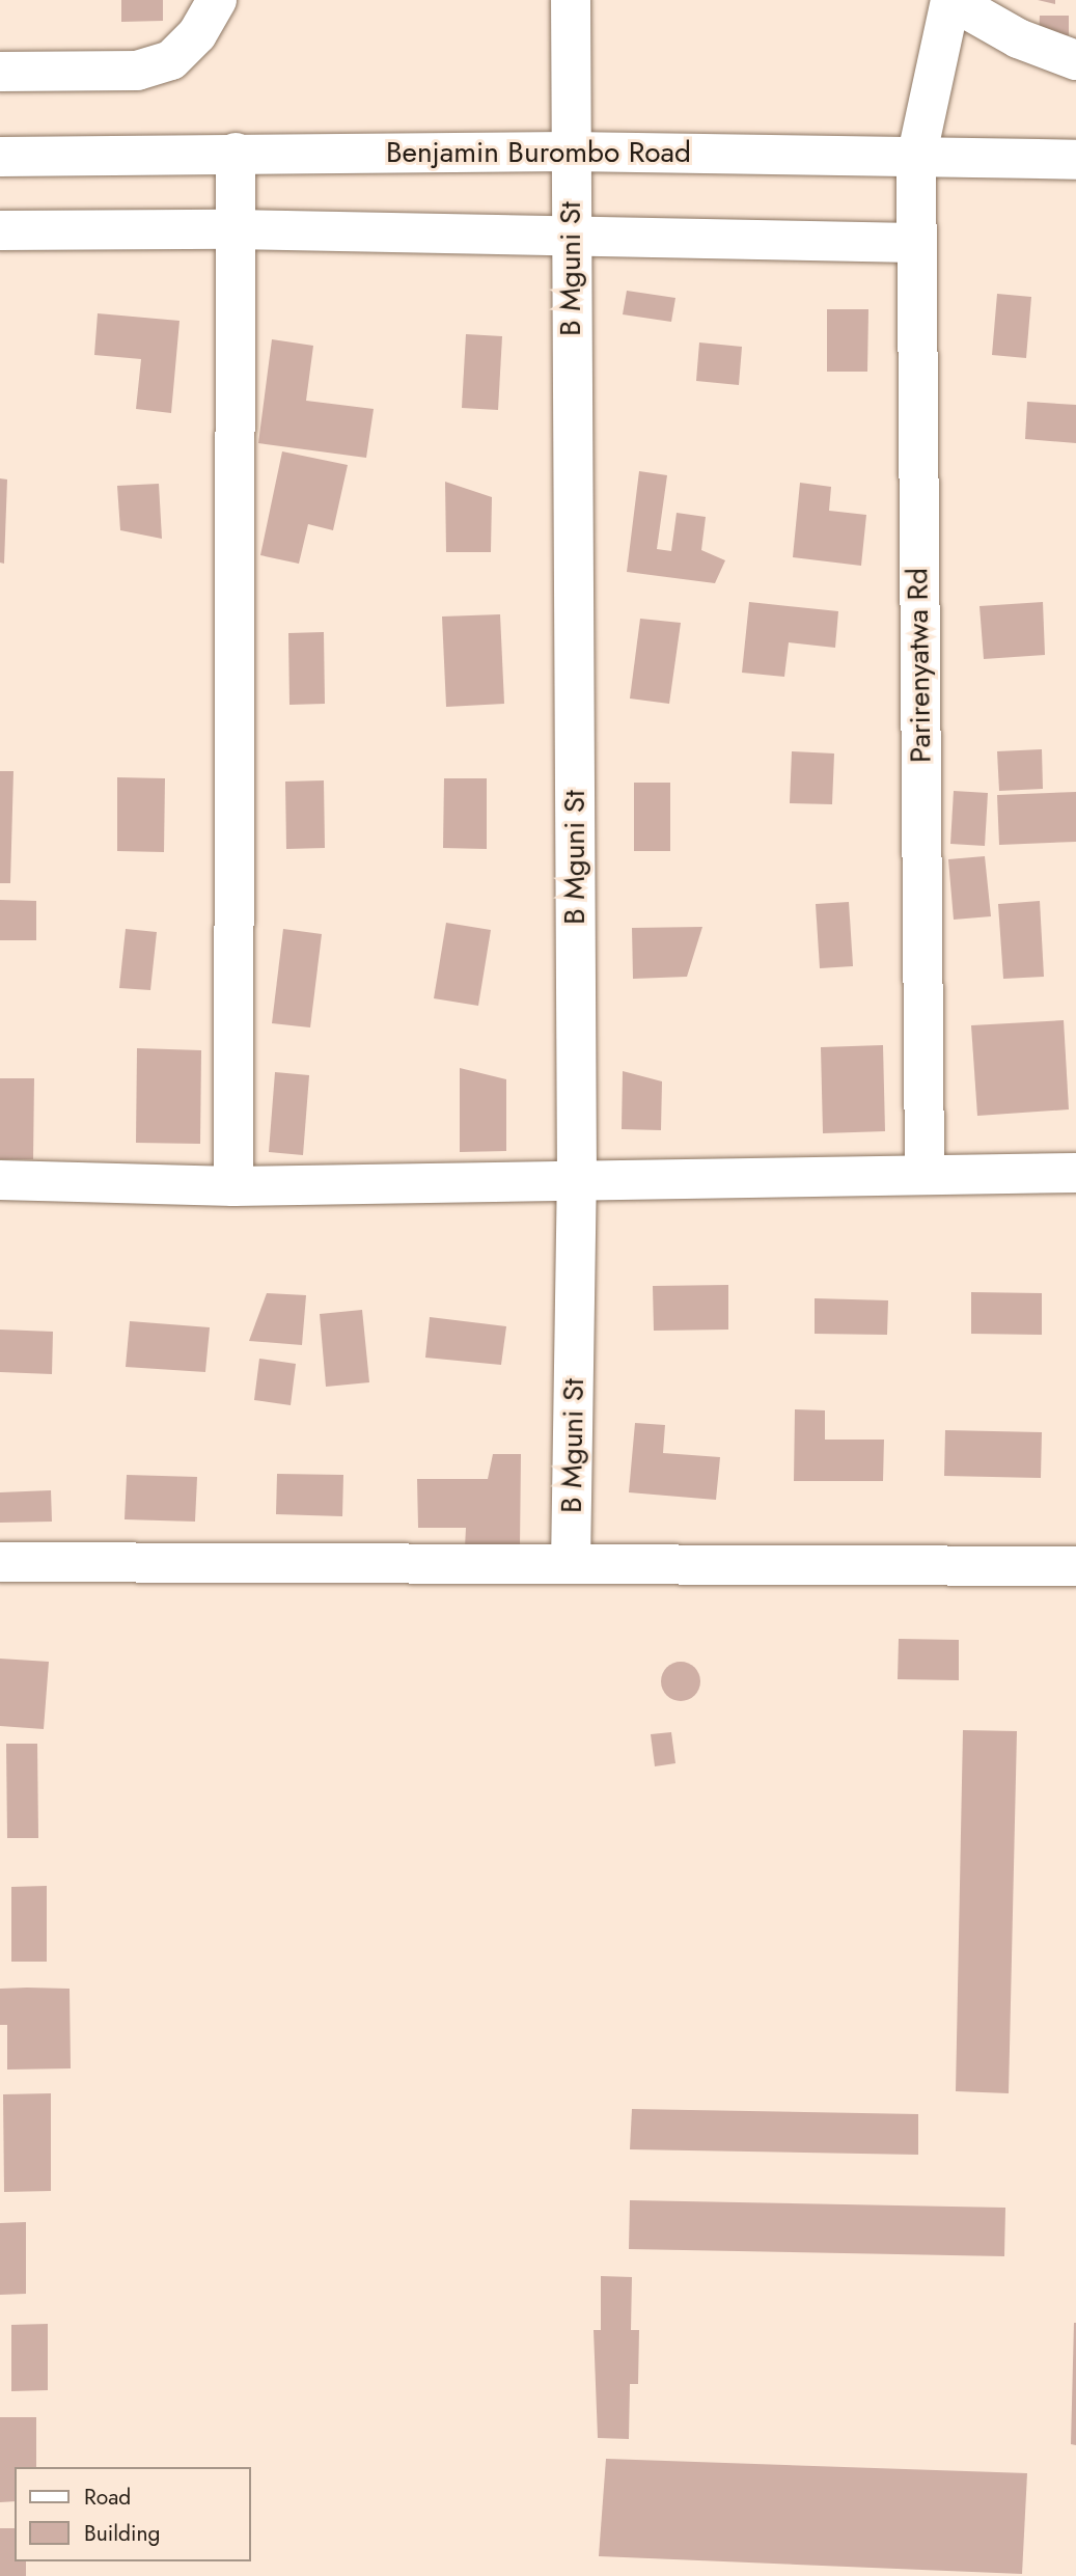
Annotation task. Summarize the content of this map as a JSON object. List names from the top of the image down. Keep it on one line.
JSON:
{"streets":{"street":["Benjamin Burombo Road","B Mguni St","Parirenyatwa Rd"]},"crossings":[["Benjamin Burombo Road","B Mguni St"],["Benjamin Burombo Road","Parirenyatwa Rd"]],"legend":["Road","Building"]}
